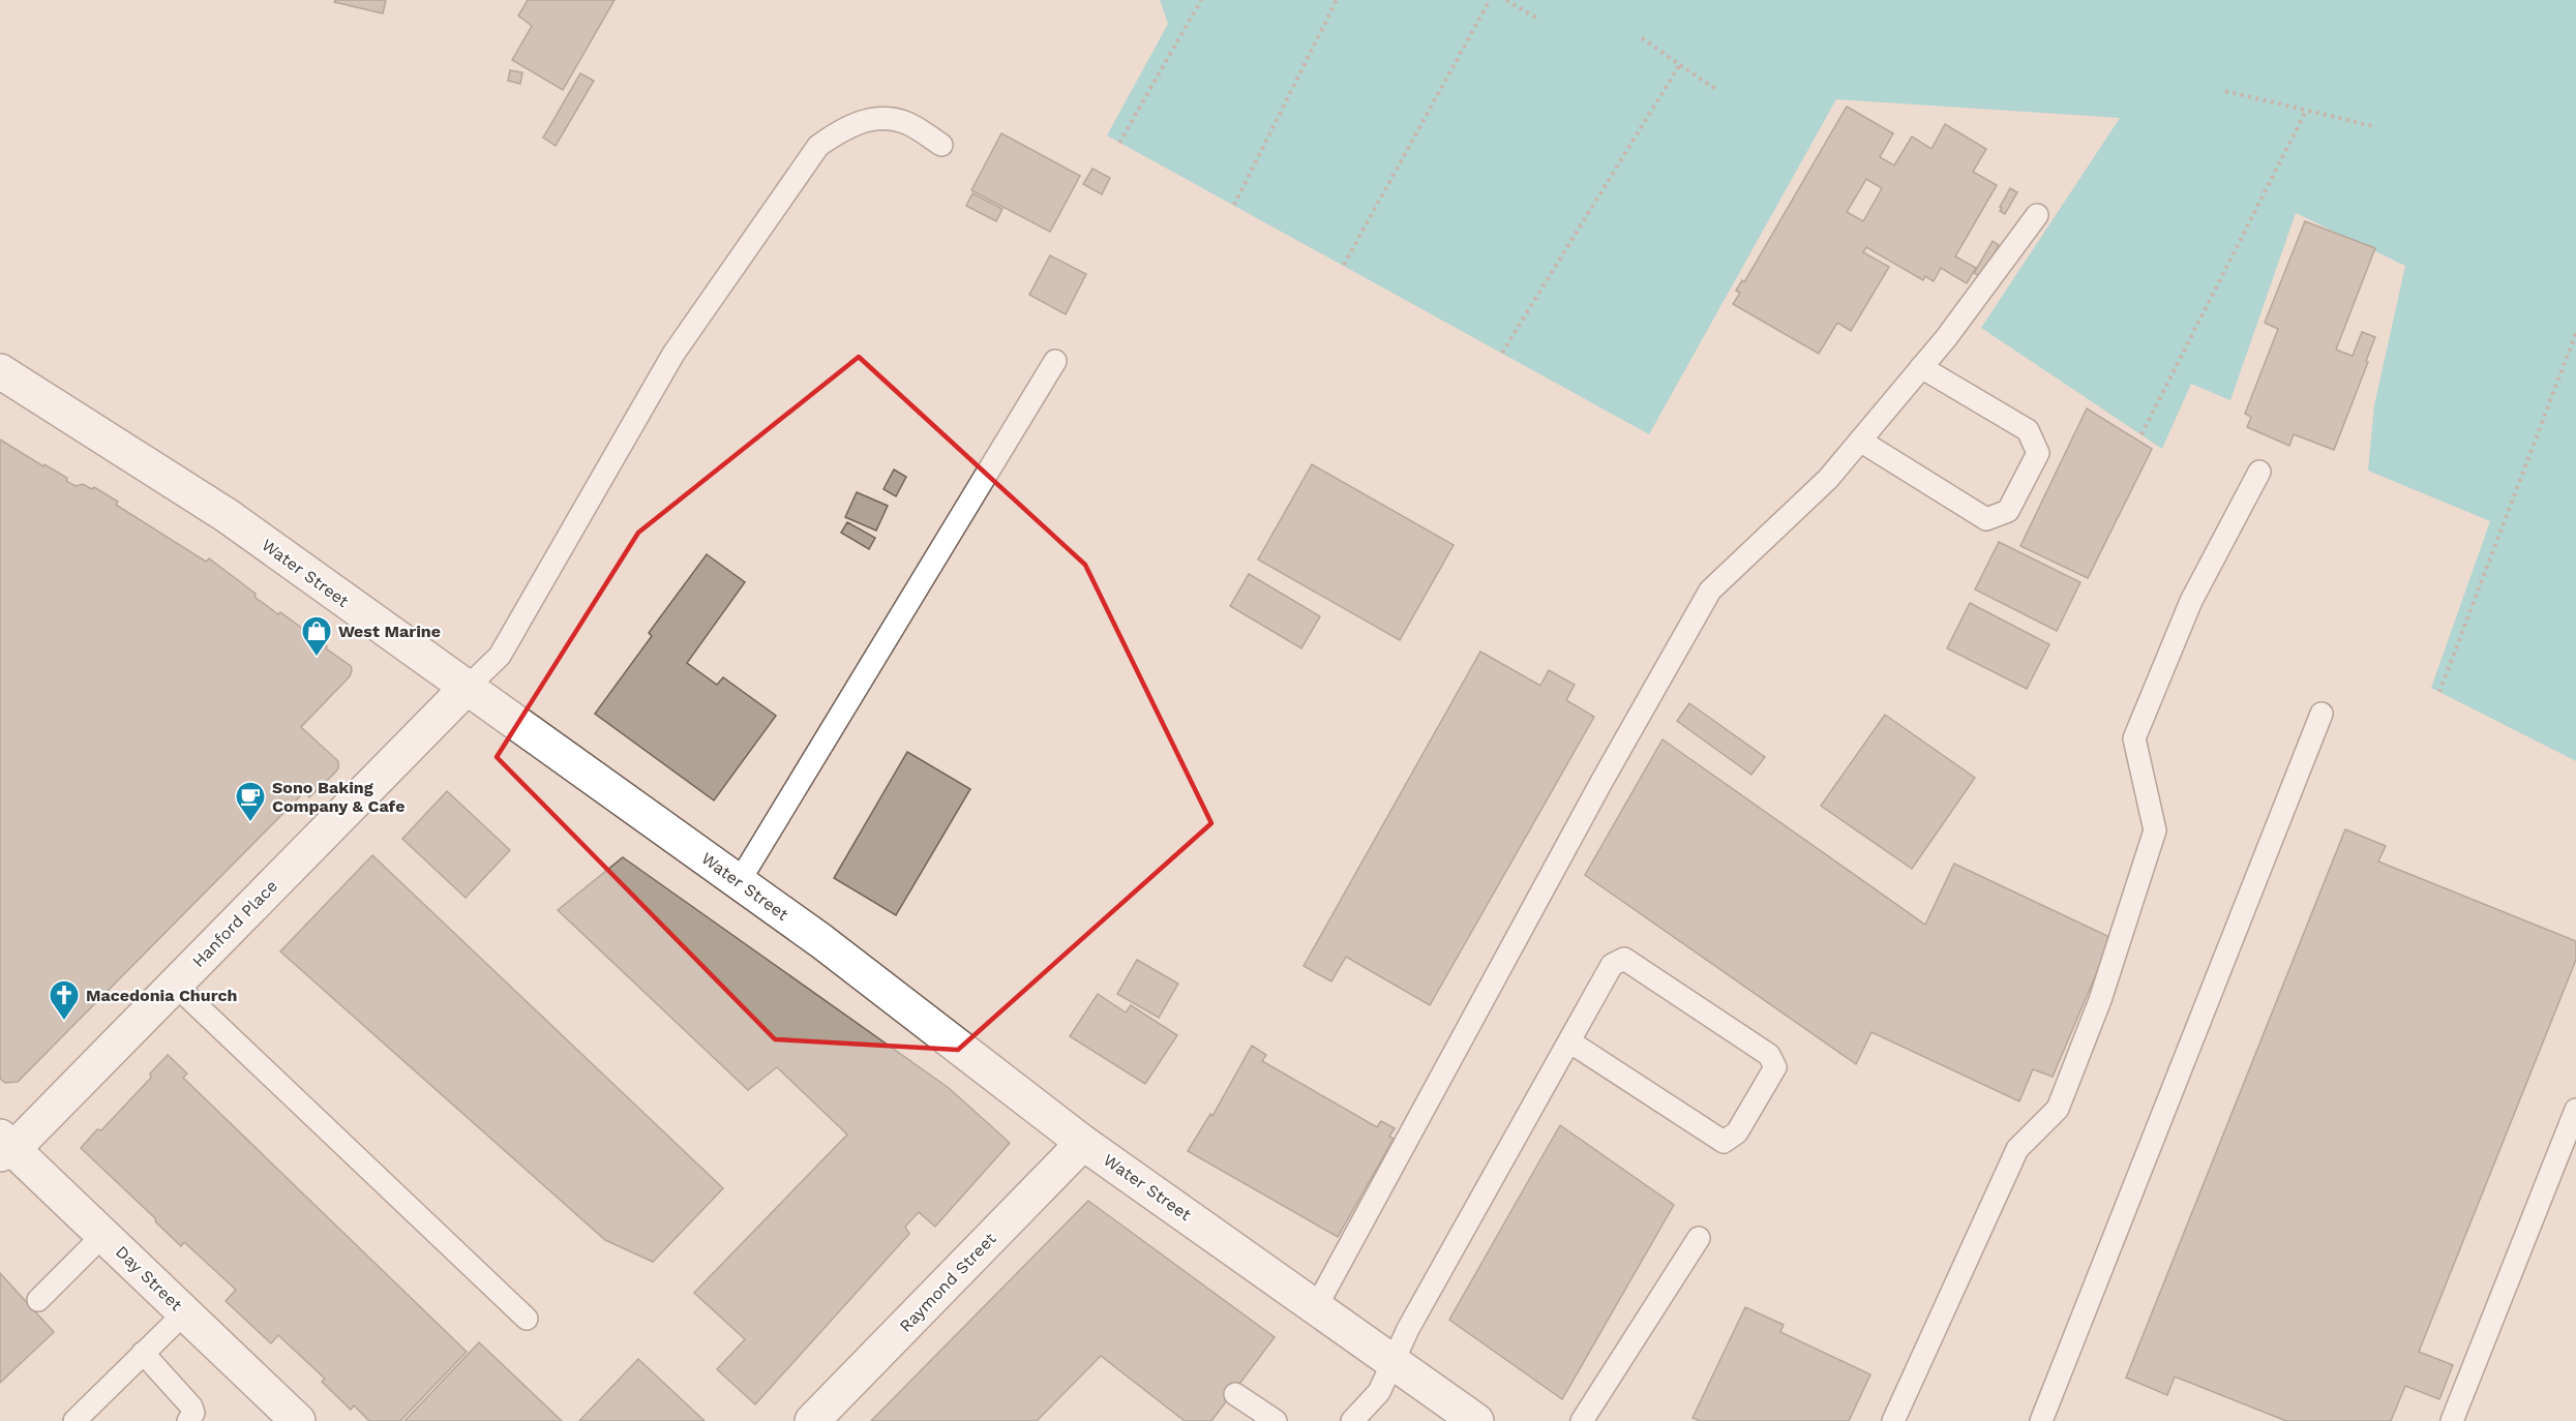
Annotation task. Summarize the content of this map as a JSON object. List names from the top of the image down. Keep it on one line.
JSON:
{"streets":{"main road":["Water Street","Hanford Place","Day Street","Raymond Street"]},"crossings":[["Water Street","Hanford Place"],["Water Street","Raymond Street"],["Hanford Place","Day Street"]],"places":{"shop":["West Marine"],"cafe":["Sono Baking Company & Cafe"],"church":["Macedonia Church"]}}
